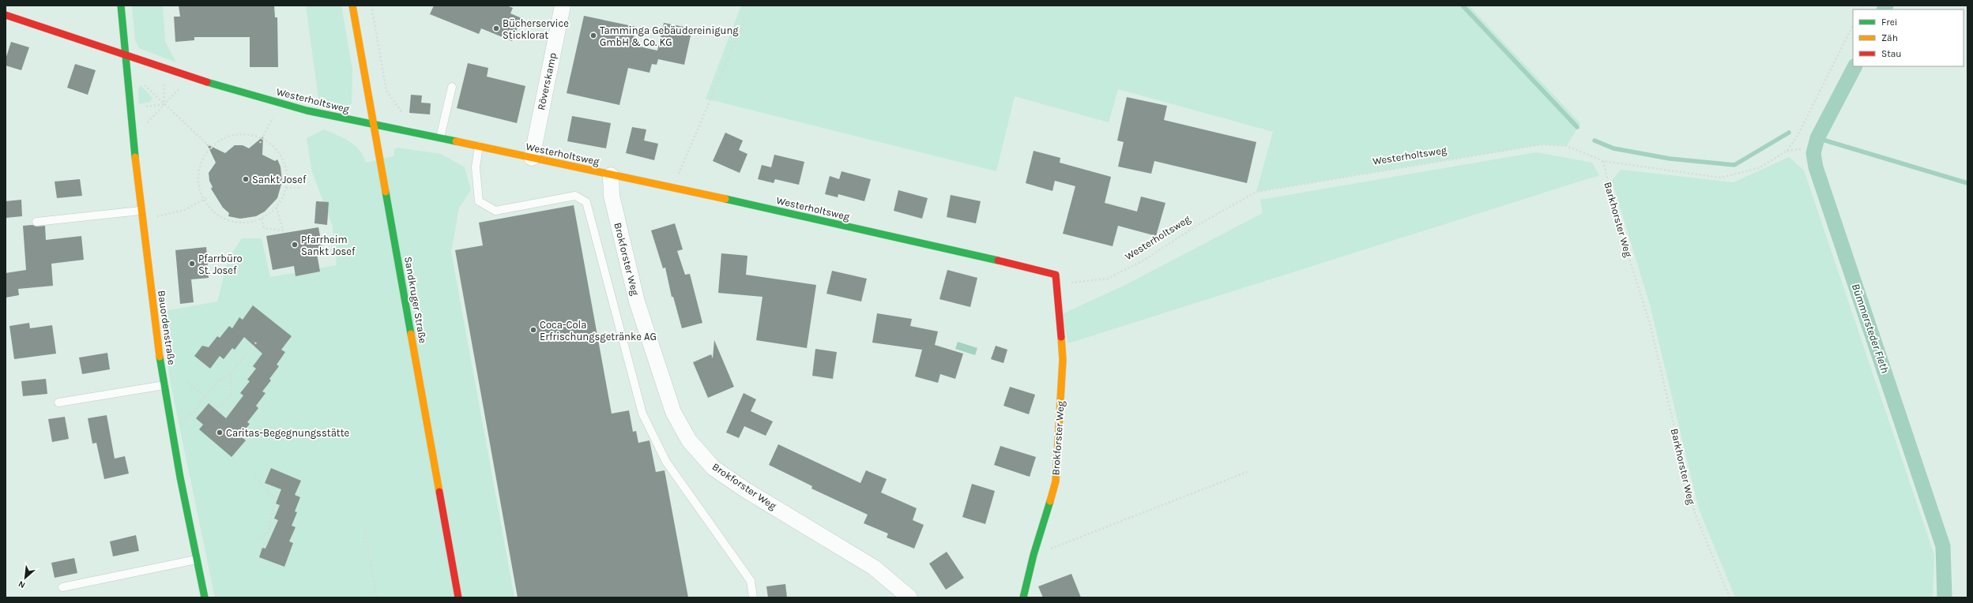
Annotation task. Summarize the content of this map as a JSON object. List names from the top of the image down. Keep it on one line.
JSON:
{"streets":{"street":["Röverskamp","Westerholtsweg","Brokforster Weg","Sandkruger Straße","Bauordenstraße"],"path":["Barkhorster Weg"]},"crossings":[["Röverskamp","Westerholtsweg"],["Westerholtsweg","Barkhorster Weg"],["Westerholtsweg","Brokforster Weg"],["Westerholtsweg","Sandkruger Straße"],["Westerholtsweg","Bauordenstraße"]],"water":["Bümmersteder Fleth"],"places":["Bücherservice Sticklorat","Tamminga Gebäudereinigung GmbH & Co. KG","Sankt Josef","Pfarrheim Sankt Josef","Pfarrbüro St. Josef","Coca-Cola Erfrischungsgetränke AG","Caritas-Begegnungsstätte"],"legend":["Frei","Zäh","Stau"],"north":"bottom left"}
